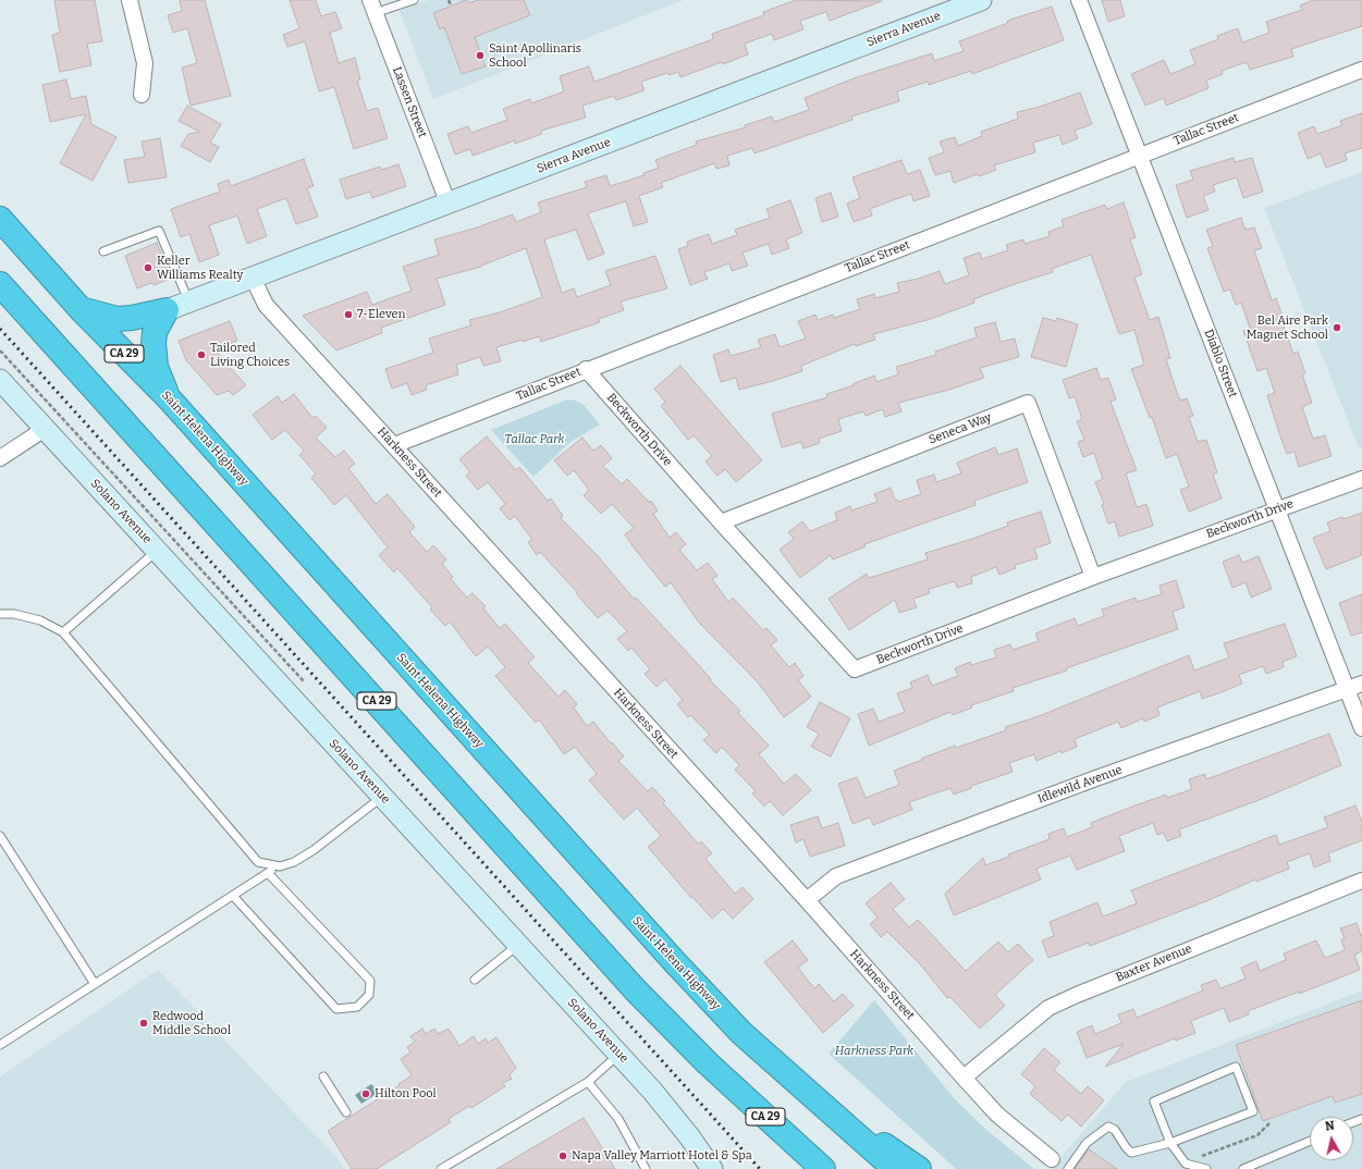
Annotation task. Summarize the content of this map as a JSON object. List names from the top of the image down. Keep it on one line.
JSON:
{"streets":{"highway":["CA 29","Saint Helena Highway"],"street":["Sierra Avenue","Lassen Street","Tallac Street","Diablo Street","Seneca Way","Beckworth Drive","Harkness Street","Solano Avenue","Idlewild Avenue","Baxter Avenue"]},"crossings":[["Sierra Avenue","Lassen Street"],["Sierra Avenue","Harkness Street"],["Tallac Street","Diablo Street"],["Tallac Street","Beckworth Drive"],["Tallac Street","Harkness Street"],["Diablo Street","Beckworth Drive"],["Diablo Street","Idlewild Avenue"],["Seneca Way","Beckworth Drive"],["Harkness Street","Idlewild Avenue"],["Harkness Street","Baxter Avenue"]],"parks":["Tallac Park","Harkness Park"],"places":["Saint Apollinaris School","Keller Williams Realty","7-Eleven","Bel Aire Park Magnet School","Tailored Living Choices","Redwood Middle School","Hilton Pool","Napa Valley Marriott Hotel & Spa"],"north":"top"}
